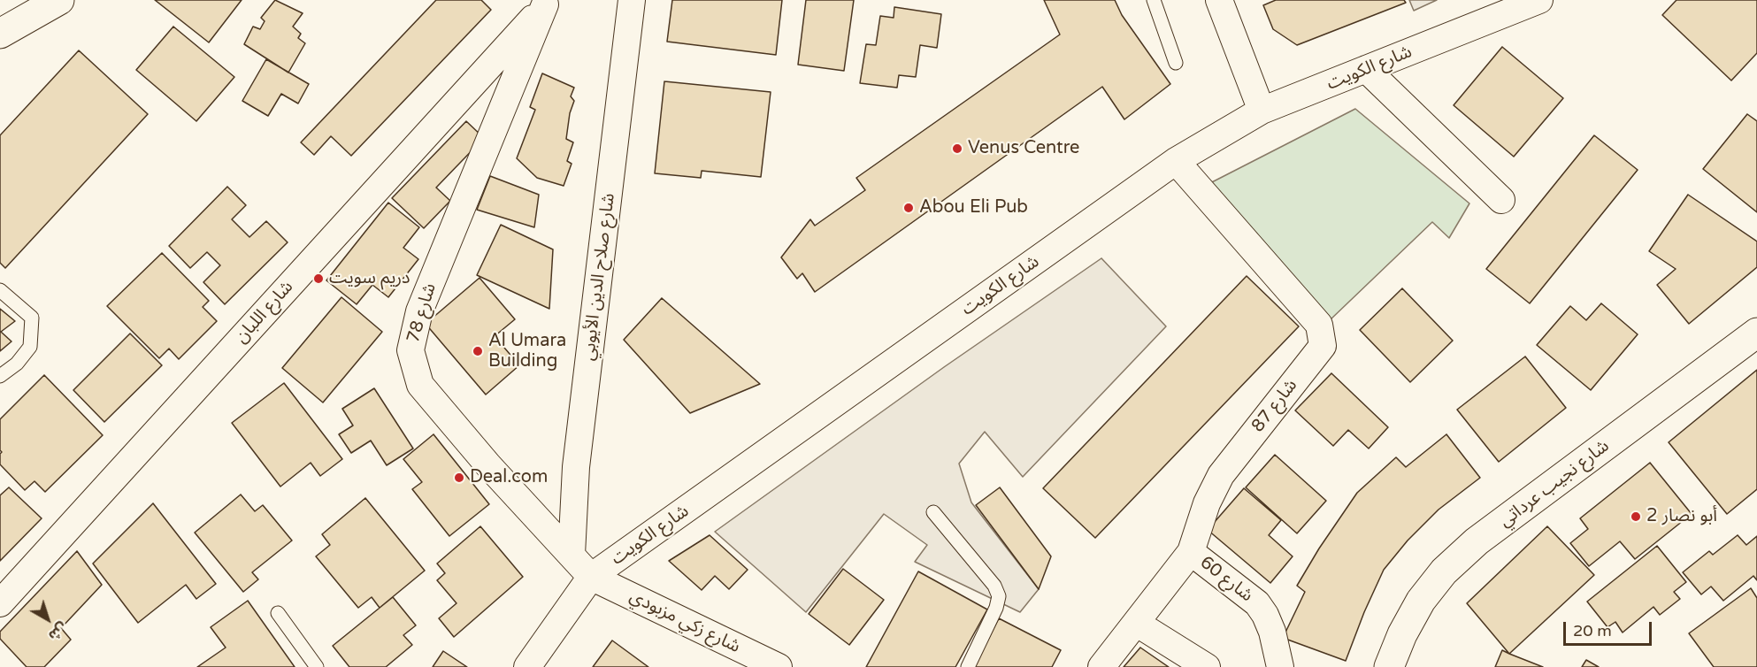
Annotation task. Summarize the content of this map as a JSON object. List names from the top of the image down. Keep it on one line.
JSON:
{"streets":{"street":["شارع الكويت","شارع صلاح الدين الأيوبي","شارع اللبان","شارع 78","شارع 87","شارع نجيب عرداتي","شارع 60","شارع زكي مزبودي"]},"crossings":[["شارع الكويت","شارع 78"],["شارع الكويت","شارع 87"],["شارع الكويت","شارع زكي مزبودي"],["شارع صلاح الدين الأيوبي","شارع 78"],["شارع اللبان","شارع 78"],["شارع 78","شارع زكي مزبودي"],["شارع 87","شارع 60"]],"places":["Venus Centre","Abou Eli Pub","دريم سويت","Al Umara Building","Deal.com","أبو نصار 2"],"scale_bar":"20 m","north":"bottom right"}
